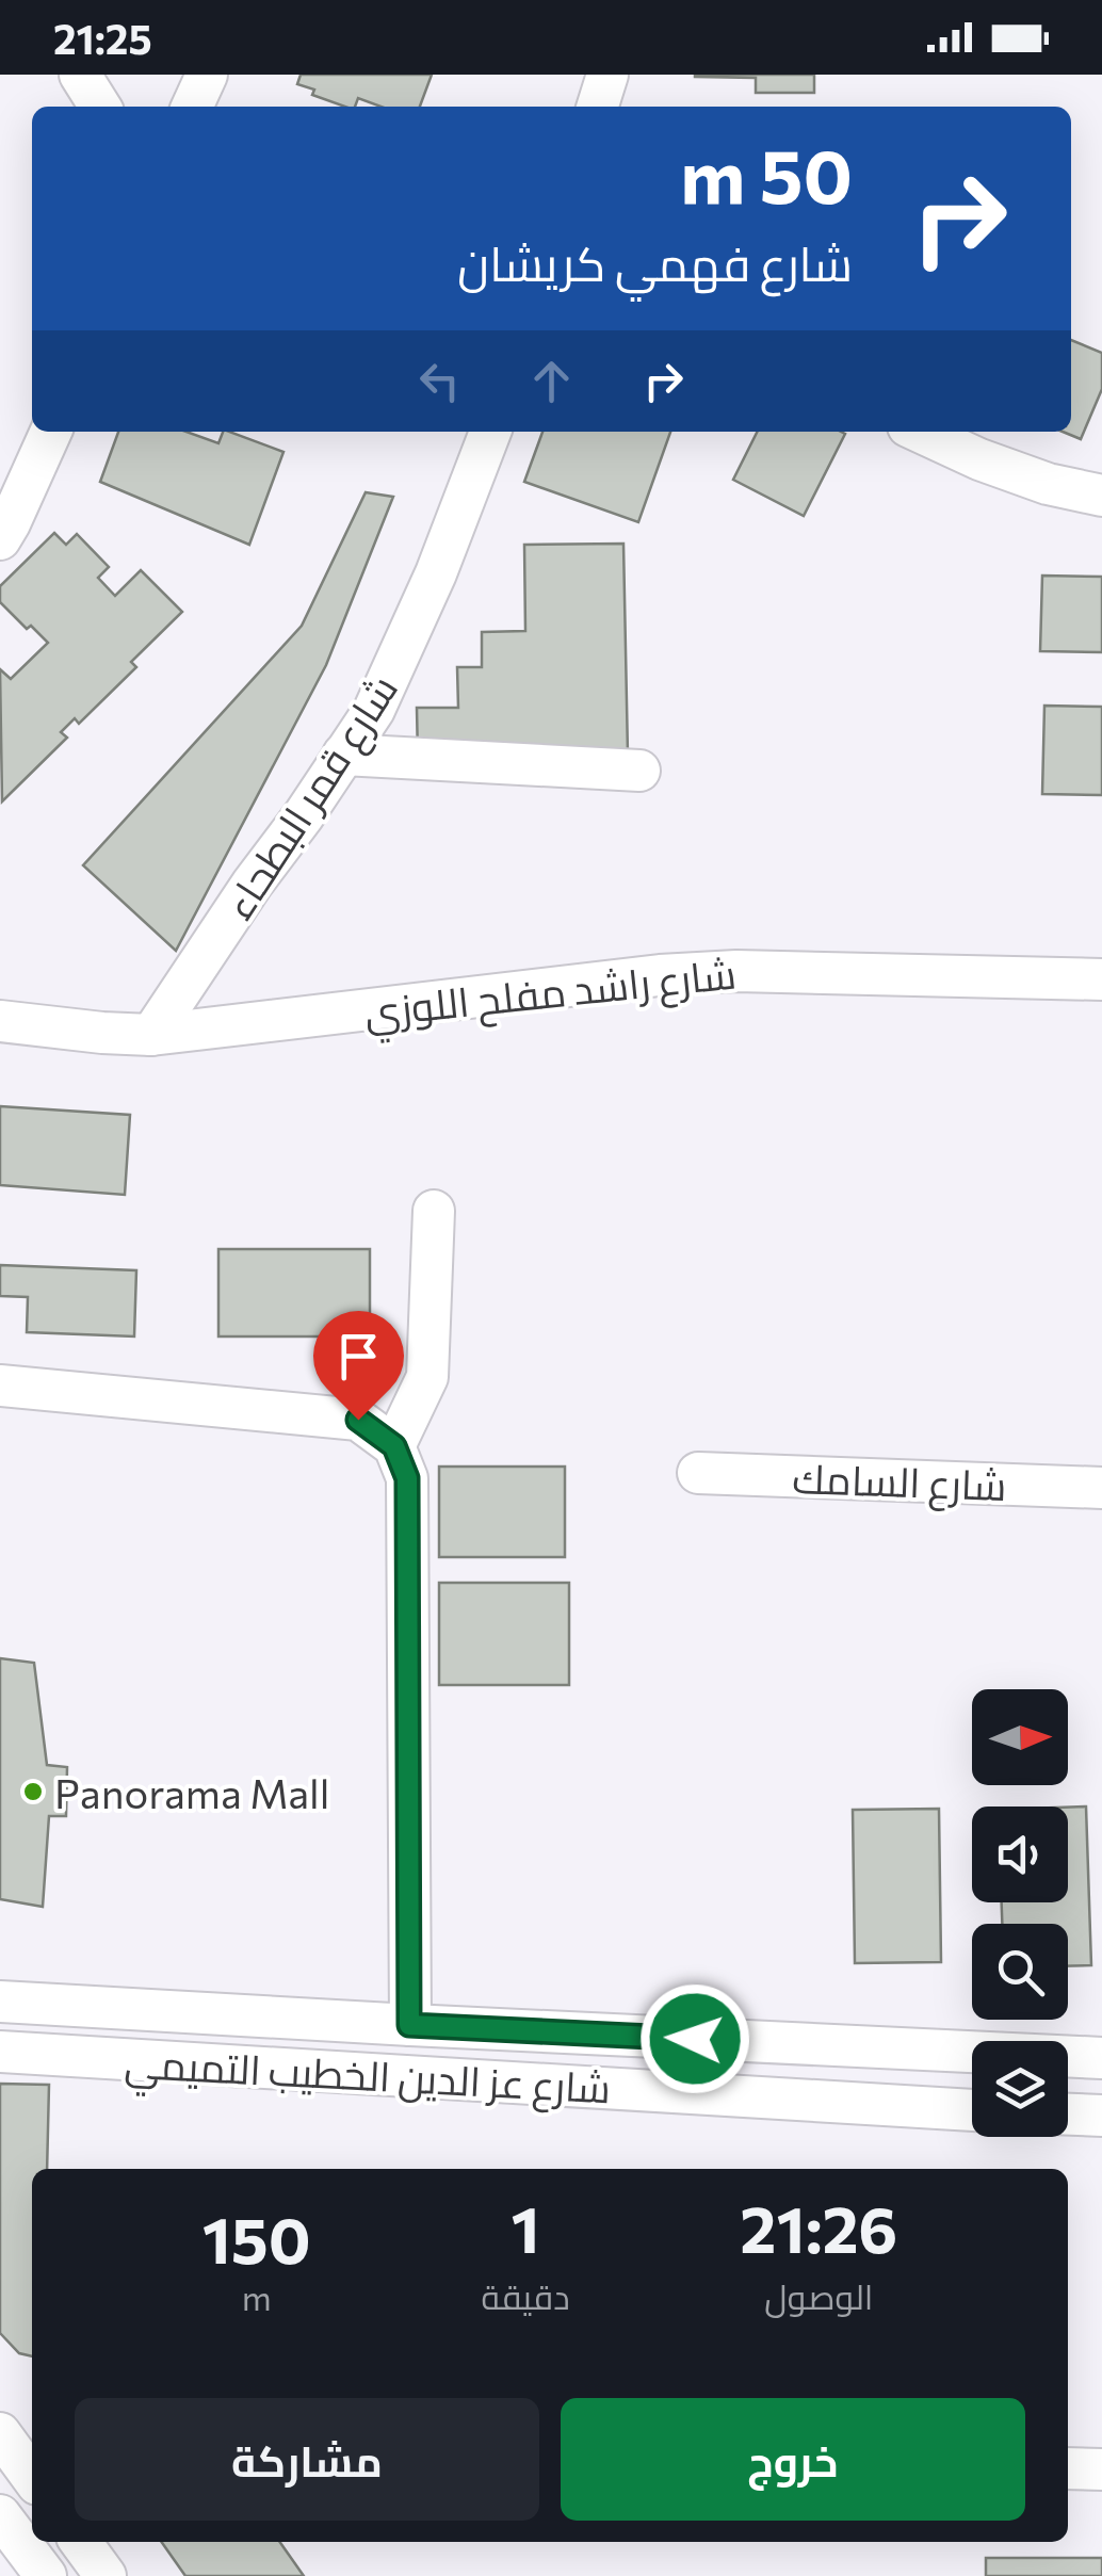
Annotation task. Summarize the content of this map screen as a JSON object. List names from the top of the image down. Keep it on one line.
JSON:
{"streets":{"street":["شارع قمر البطحاء","شارع راشد مفلح اللوزي","شارع السامك","شارع عز الدين الخطيب التميمي"]},"crossings":[["شارع قمر البطحاء","شارع راشد مفلح اللوزي"]],"places":["Panorama Mall"],"north":"right","page":{"status":"21:25","turn":["50 m","شارع فهمي كريشان"],"eta":["21:26","الوصول","1","دقيقة","150","m"],"buttons":["خروج","مشاركة"]}}
